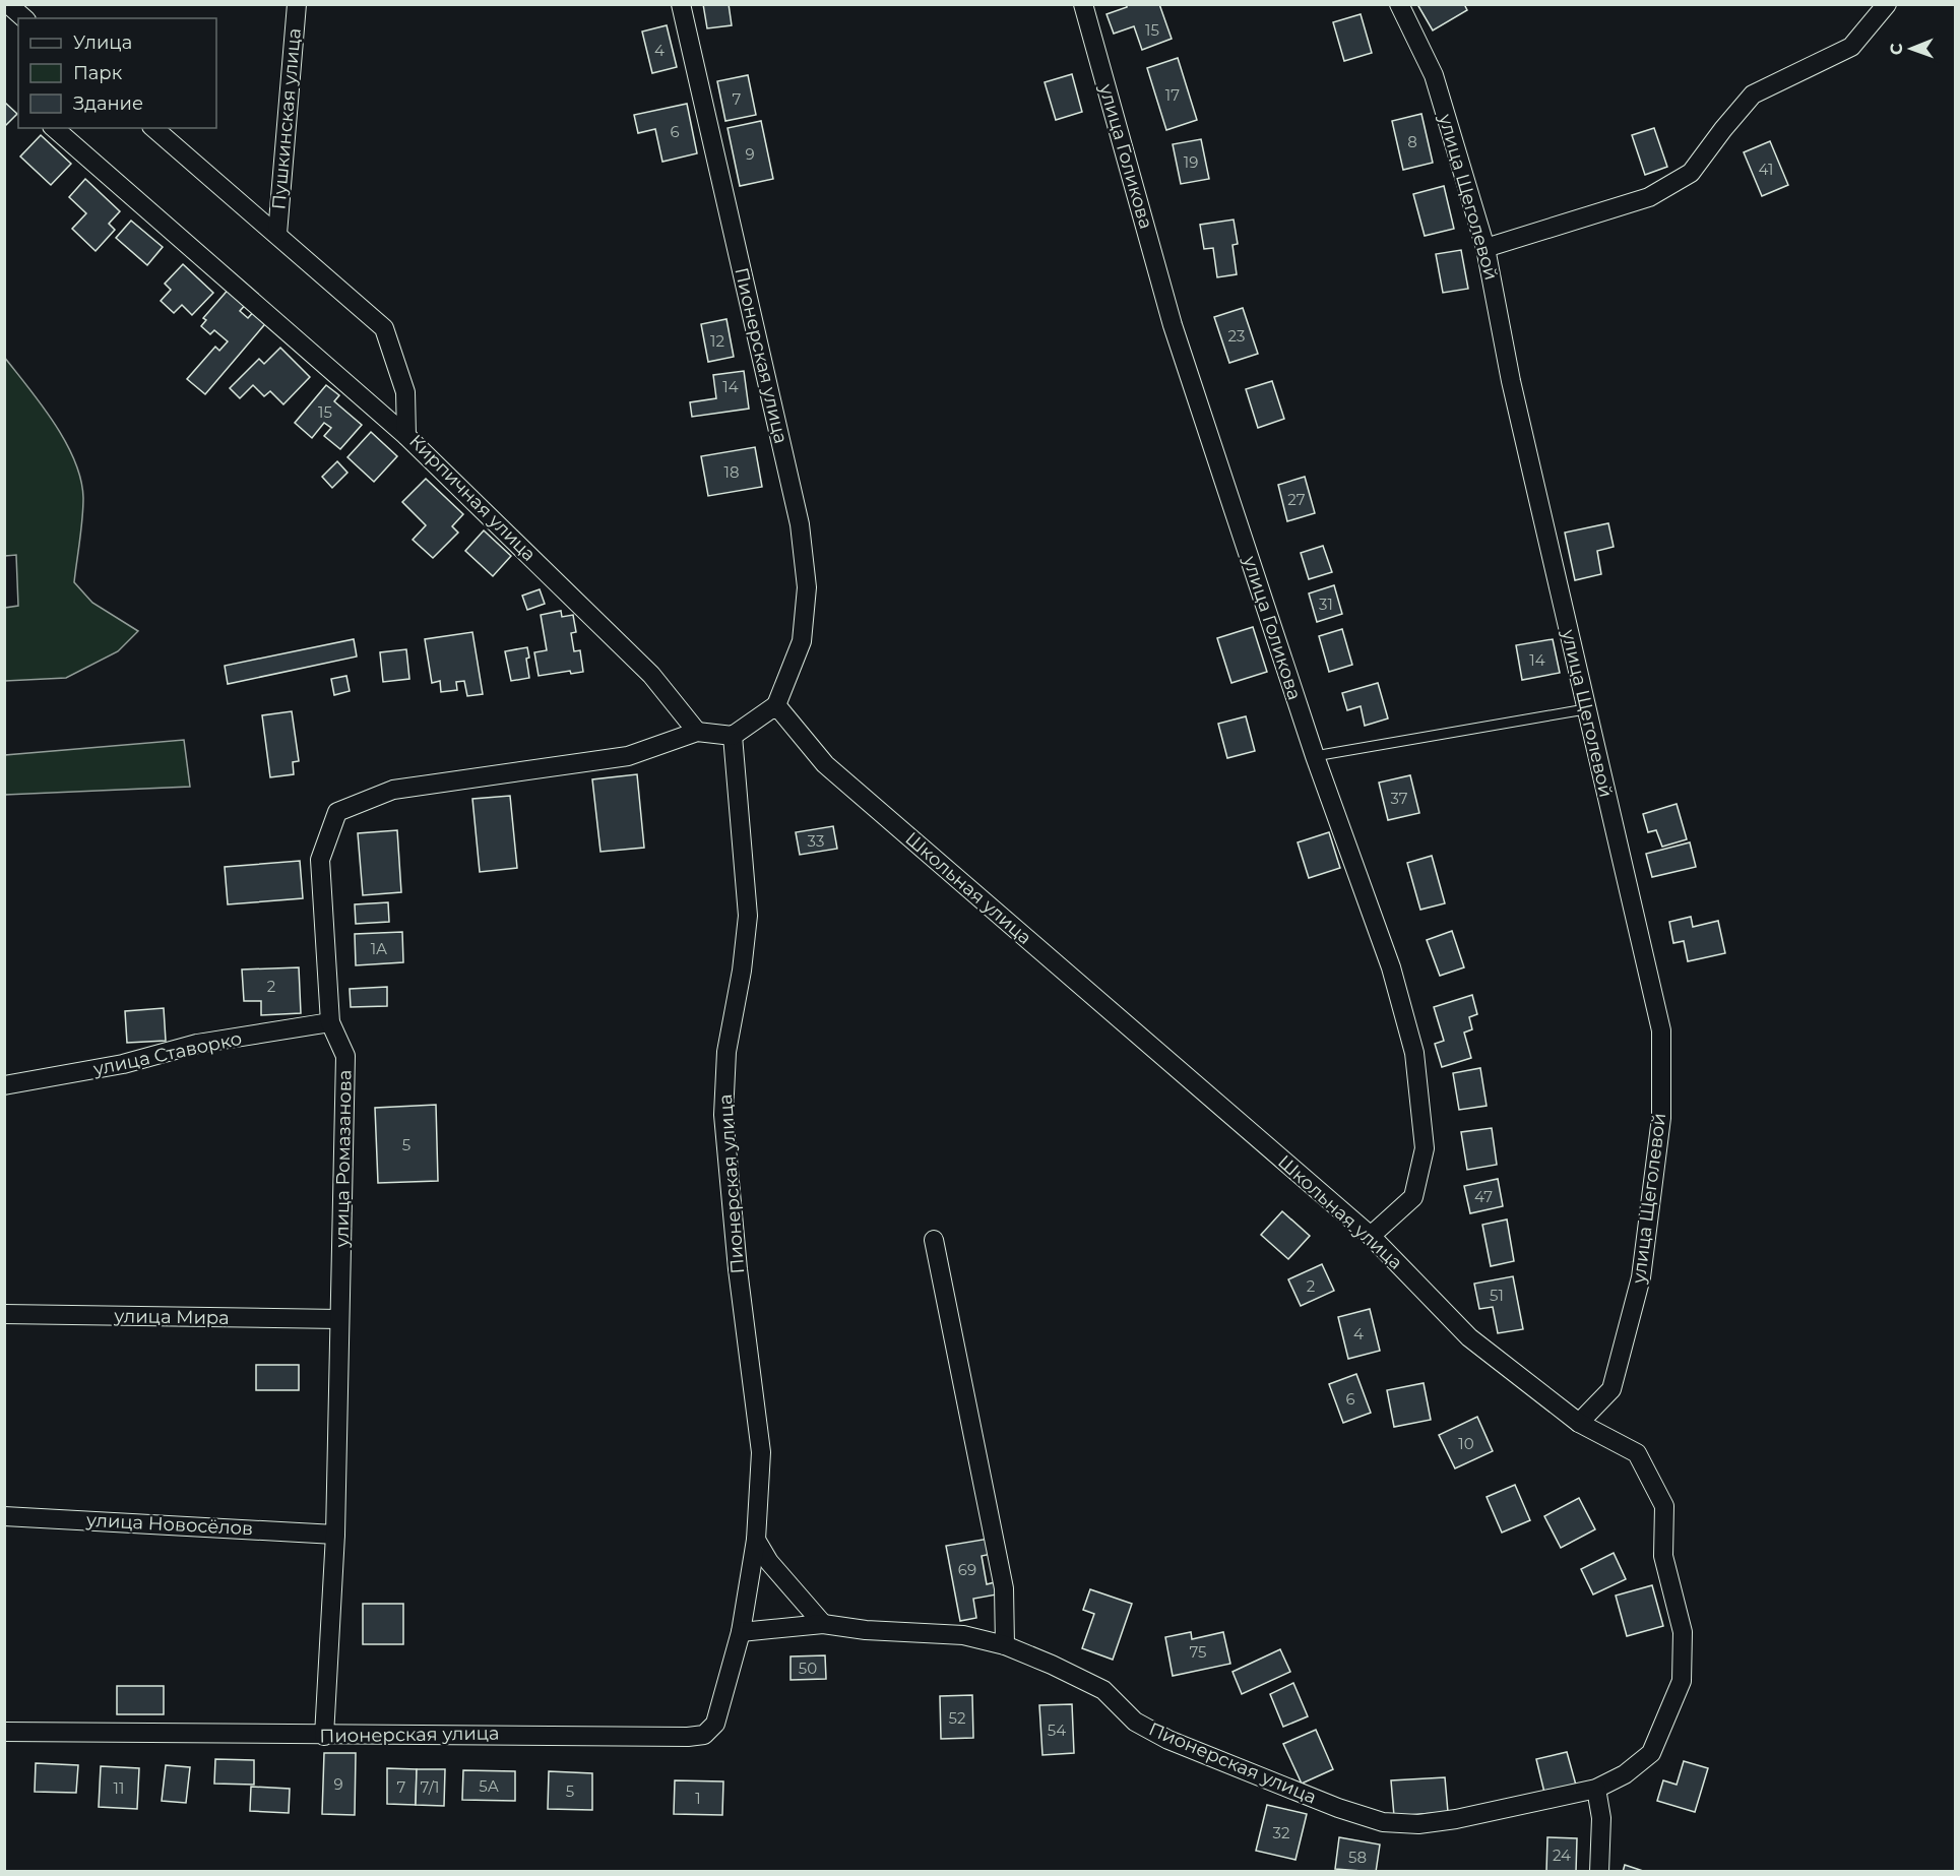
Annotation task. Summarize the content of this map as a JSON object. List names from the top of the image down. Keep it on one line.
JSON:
{"streets":{"street":["Пушкинская улица","улица Голикова","улица Щеголевой","Пионерская улица","Кирпичная улица","Школьная улица","улица Ставорко","улица Ромазанова","улица Мира","улица Новосёлов"]},"crossings":[["Пушкинская улица","Кирпичная улица"],["улица Голикова","Школьная улица"],["улица Щеголевой","Школьная улица"],["Пионерская улица","Школьная улица"],["Пионерская улица","улица Ромазанова"],["Кирпичная улица","улица Ромазанова"],["улица Ставорко","улица Ромазанова"],["улица Ромазанова","улица Мира"],["улица Ромазанова","улица Новосёлов"]],"house_numbers":["15","4","17","7","6","8","9","19","41","23","12","14","15","18","27","31","14","37","33","1А","2","5","47","2","51","4","6","10","69","75","50","52","54","9","5А","7","7/1","11","5","1","32","24","58"],"legend":["Улица","Парк","Здание"],"north":"left"}
